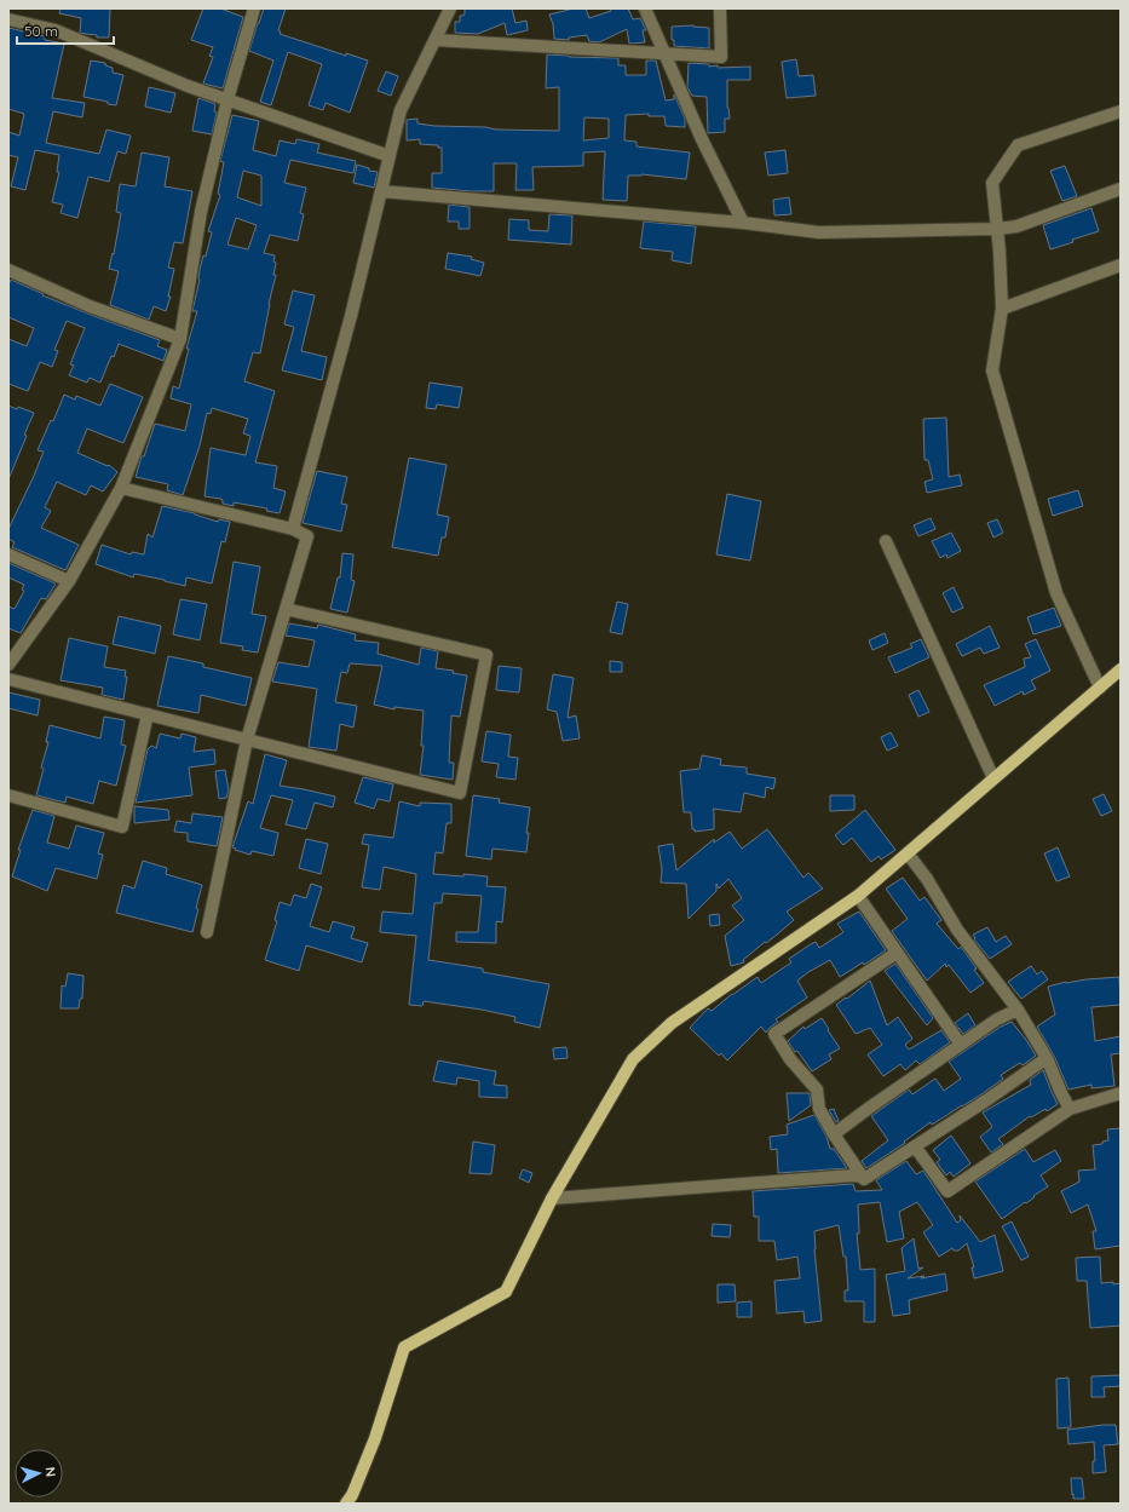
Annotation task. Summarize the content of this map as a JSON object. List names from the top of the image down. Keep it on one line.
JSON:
{"scale_bar":"50 m","north":"right"}
